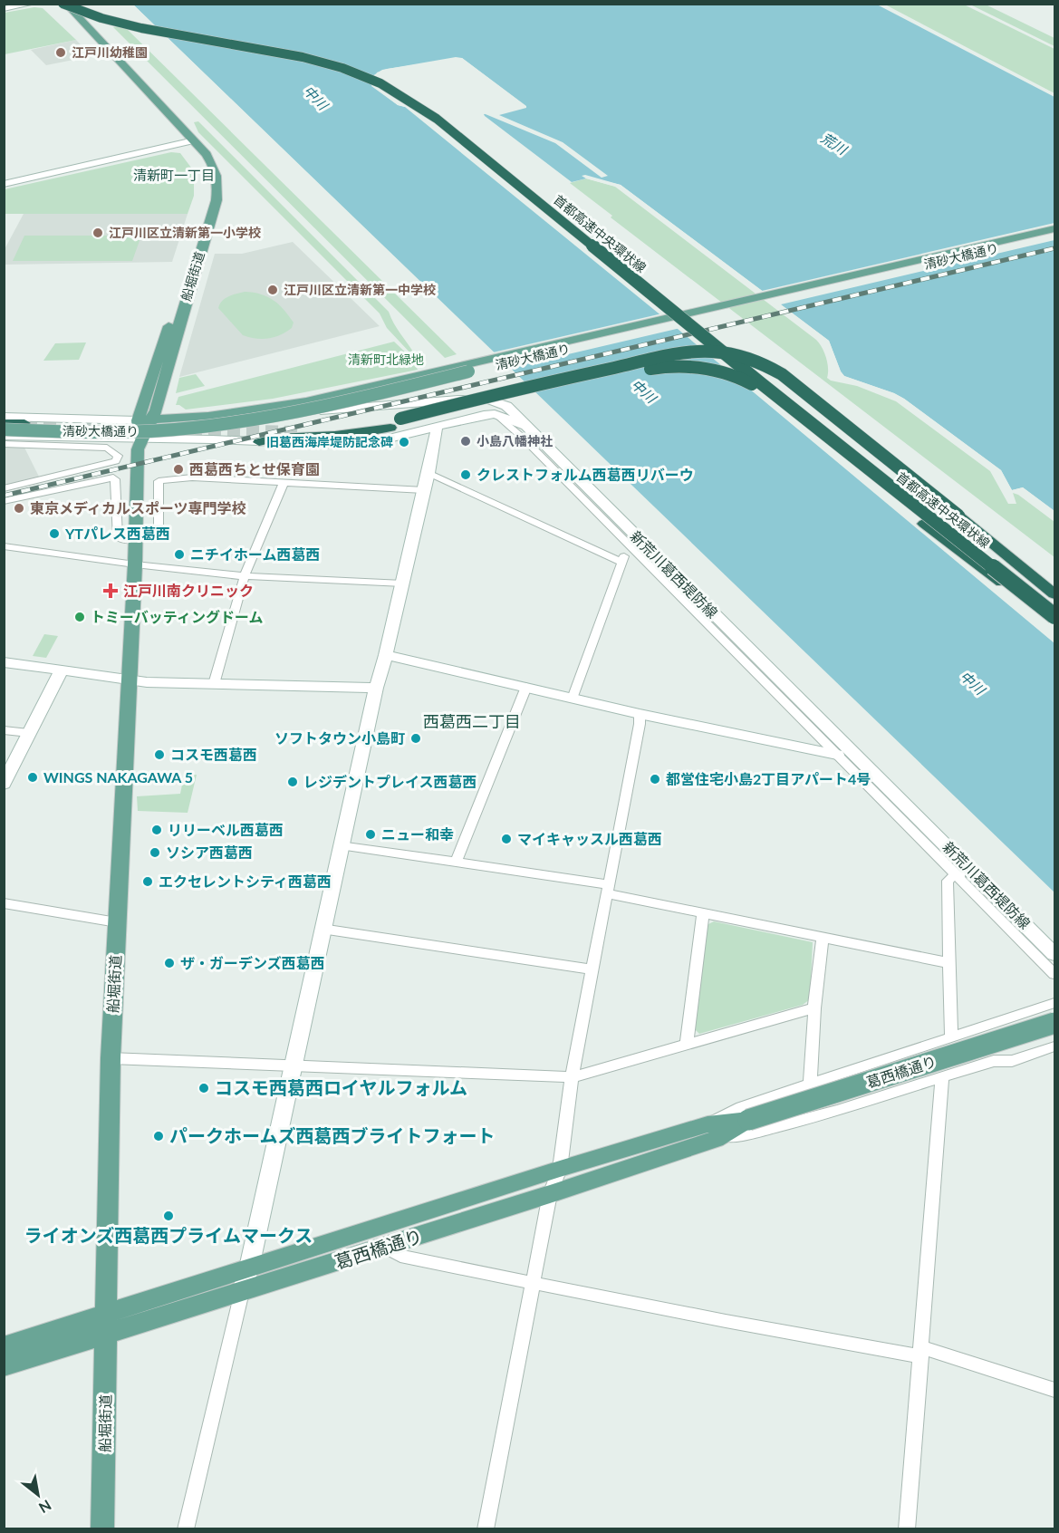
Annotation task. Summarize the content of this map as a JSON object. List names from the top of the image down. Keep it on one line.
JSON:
{"streets":{"highway":["首都高速中央環状線"],"main road":["清砂大橋通り","船堀街道","葛西橋通り"],"street":["新荒川葛西堤防線"]},"crossings":[["首都高速中央環状線","船堀街道"],["清砂大橋通り","船堀街道"],["船堀街道","葛西橋通り"]],"districts":["清新町一丁目","西葛西二丁目"],"water":["中川","荒川"],"parks":["清新町北緑地"],"places":{"other":["江戸川幼稚園","江戸川区立清新第一小学校","江戸川区立清新第一中学校","小島八幡神社","旧葛西海岸堤防記念碑","西葛西ちとせ保育園","クレストフォルム西葛西リバーウ","東京メディカルスポーツ専門学校","YTパレス西葛西","ニチイホーム西葛西","トミーバッティングドーム","ソフトタウン小島町","コスモ西葛西","WINGS NAKAGAWA 5","都営住宅小島2丁目アパート4号","レジデントプレイス西葛西","リリーベル西葛西","ニュー和幸","マイキャッスル西葛西","ソシア西葛西","エクセレントシティ西葛西","ザ・ガーデンズ西葛西","コスモ西葛西ロイヤルフォルム","パークホームズ西葛西ブライトフォート","ライオンズ西葛西プライムマークス"],"health":["江戸川南クリニック"]},"north":"bottom right"}
